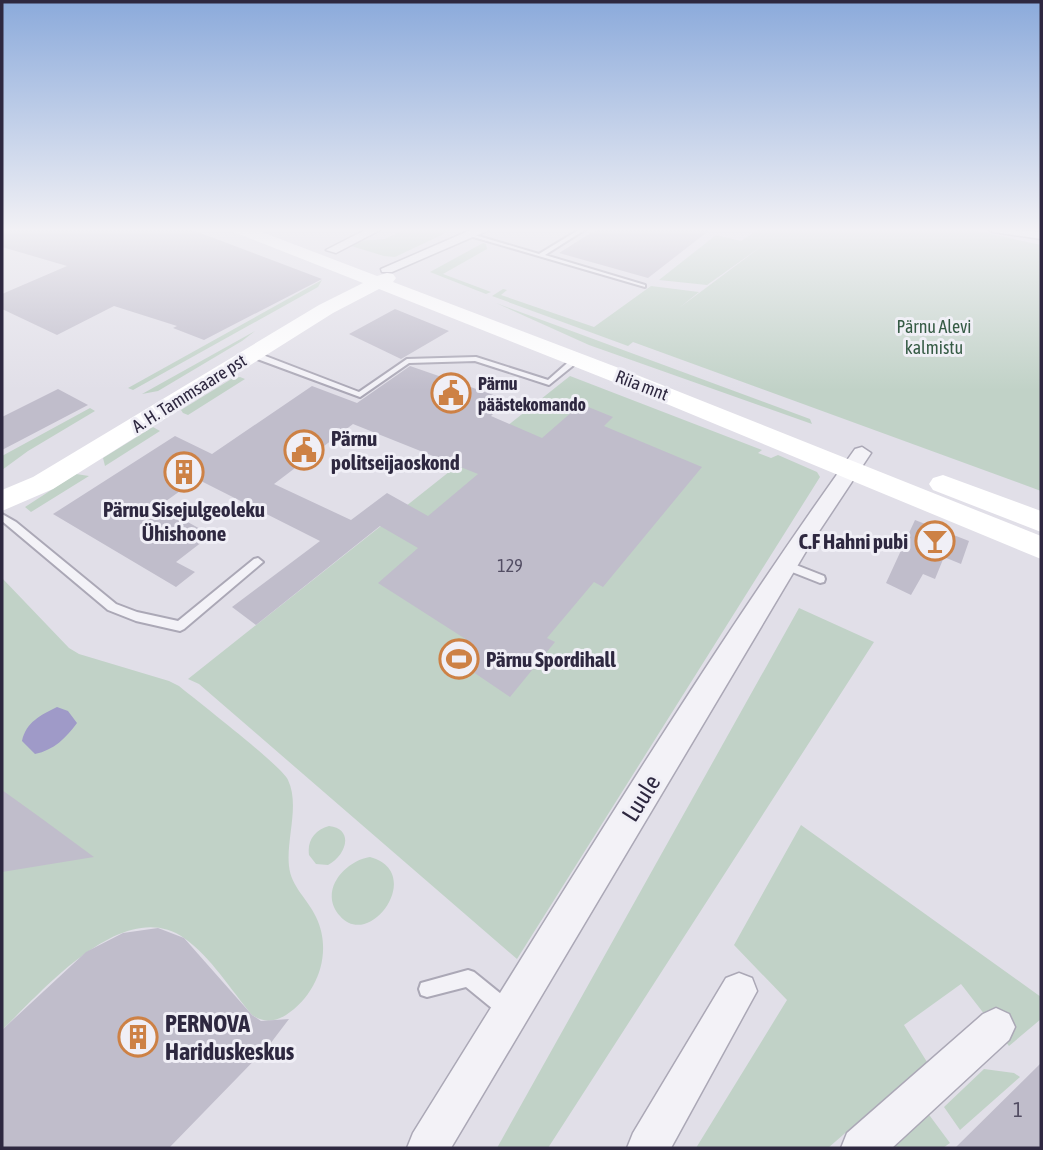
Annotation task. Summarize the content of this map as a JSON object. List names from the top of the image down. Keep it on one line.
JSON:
{"streets":{"main road":["Riia mnt","A. H. Tammsaare pst"],"street":["Luule"]},"crossings":[["Riia mnt","Luule"]],"parks":["Pärnu Alevi kalmistu"],"places":{"public building":["Pärnu päästekomando","Pärnu politseijaoskond"],"building":["Pärnu Sisejulgeoleku Ühishoone","PERNOVA Hariduskeskus"],"bar":["C.F Hahni pubi"],"sports":["Pärnu Spordihall"]},"house_numbers":["129","1"]}
